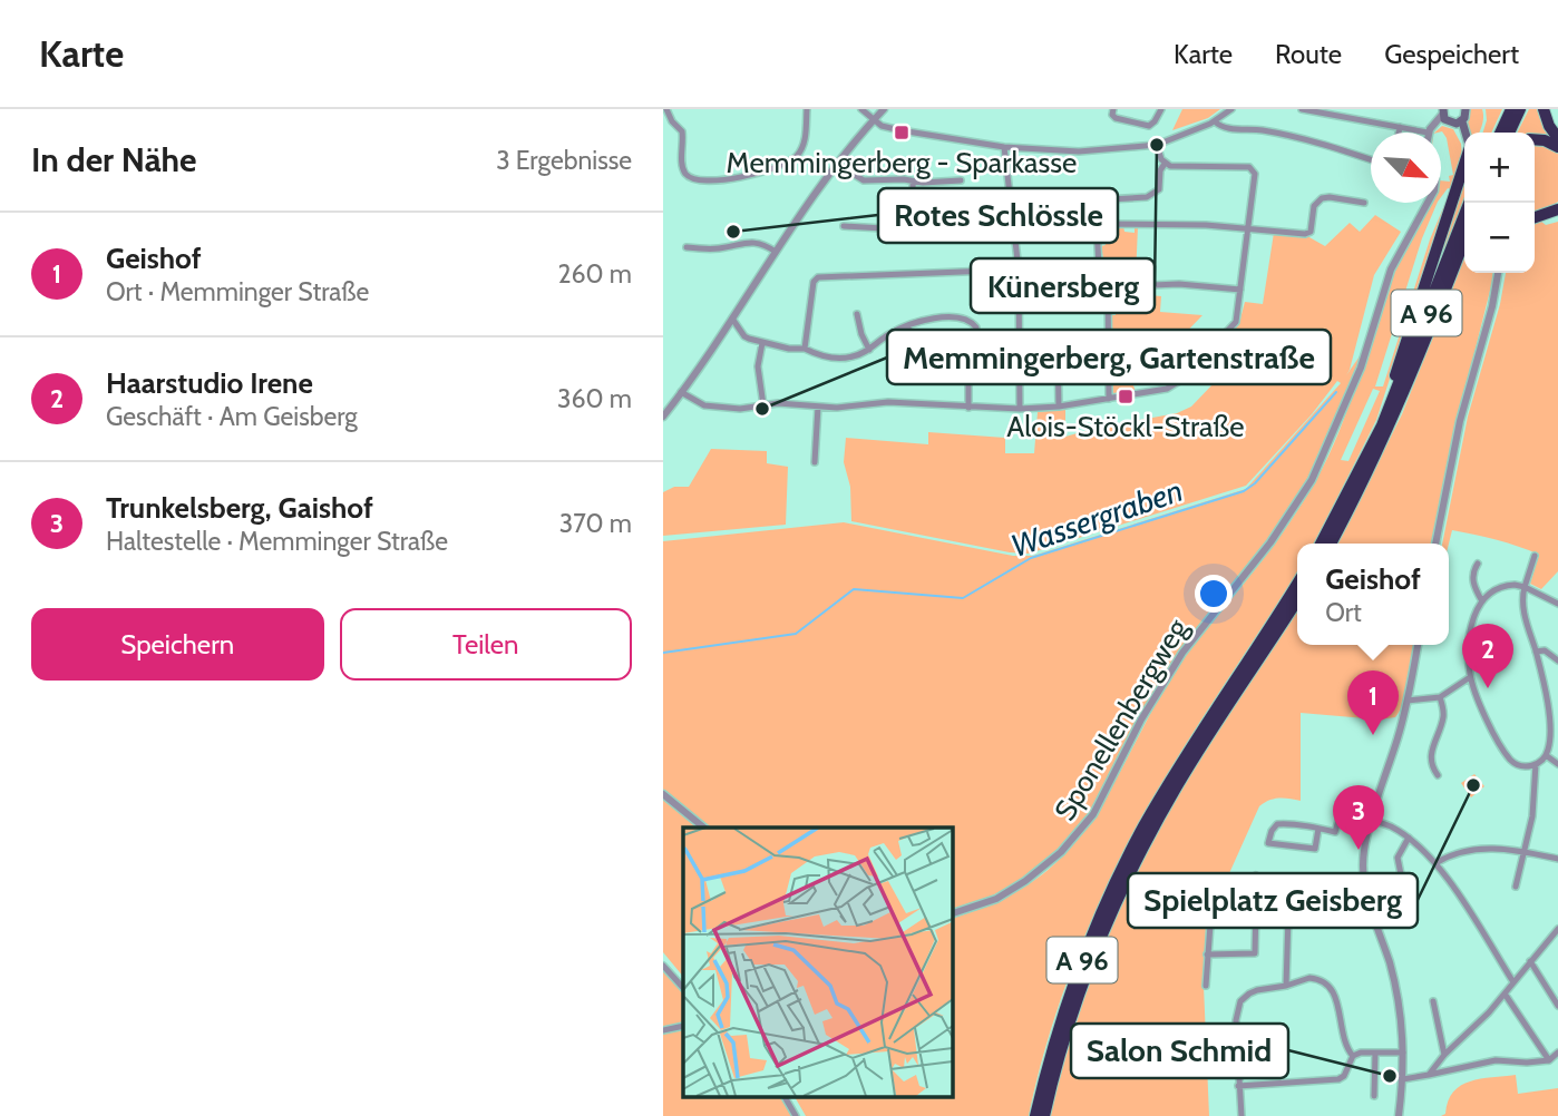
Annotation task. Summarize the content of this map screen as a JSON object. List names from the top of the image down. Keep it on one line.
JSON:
{"streets":{"highway":["A 96"],"street":["Sponellenbergweg"]},"water":["Wassergraben"],"places":{"transit":["Memmingerberg - Sparkasse","Alois-Stöckl-Straße"],"other":["Künersberg","Rotes Schlössle","Memmingerberg, Gartenstraße","Spielplatz Geisberg","Salon Schmid"]},"north":"bottom right","page":{"header":"Karte","nav":["Karte","Route","Gespeichert"],"heading":["In der Nähe","3 Ergebnisse"],"map_buttons":["+","−"],"list":[{"mark":"1","name":"Geishof","note":"Ort · Memminger Straße","value":"260 m"},{"mark":"2","name":"Haarstudio Irene","note":"Geschäft · Am Geisberg","value":"360 m"},{"mark":"3","name":"Trunkelsberg, Gaishof","note":"Haltestelle · Memminger Straße","value":"370 m"}],"popup":["Geishof","Ort"],"buttons":["Speichern","Teilen"],"pins":["2","1","3"]}}
